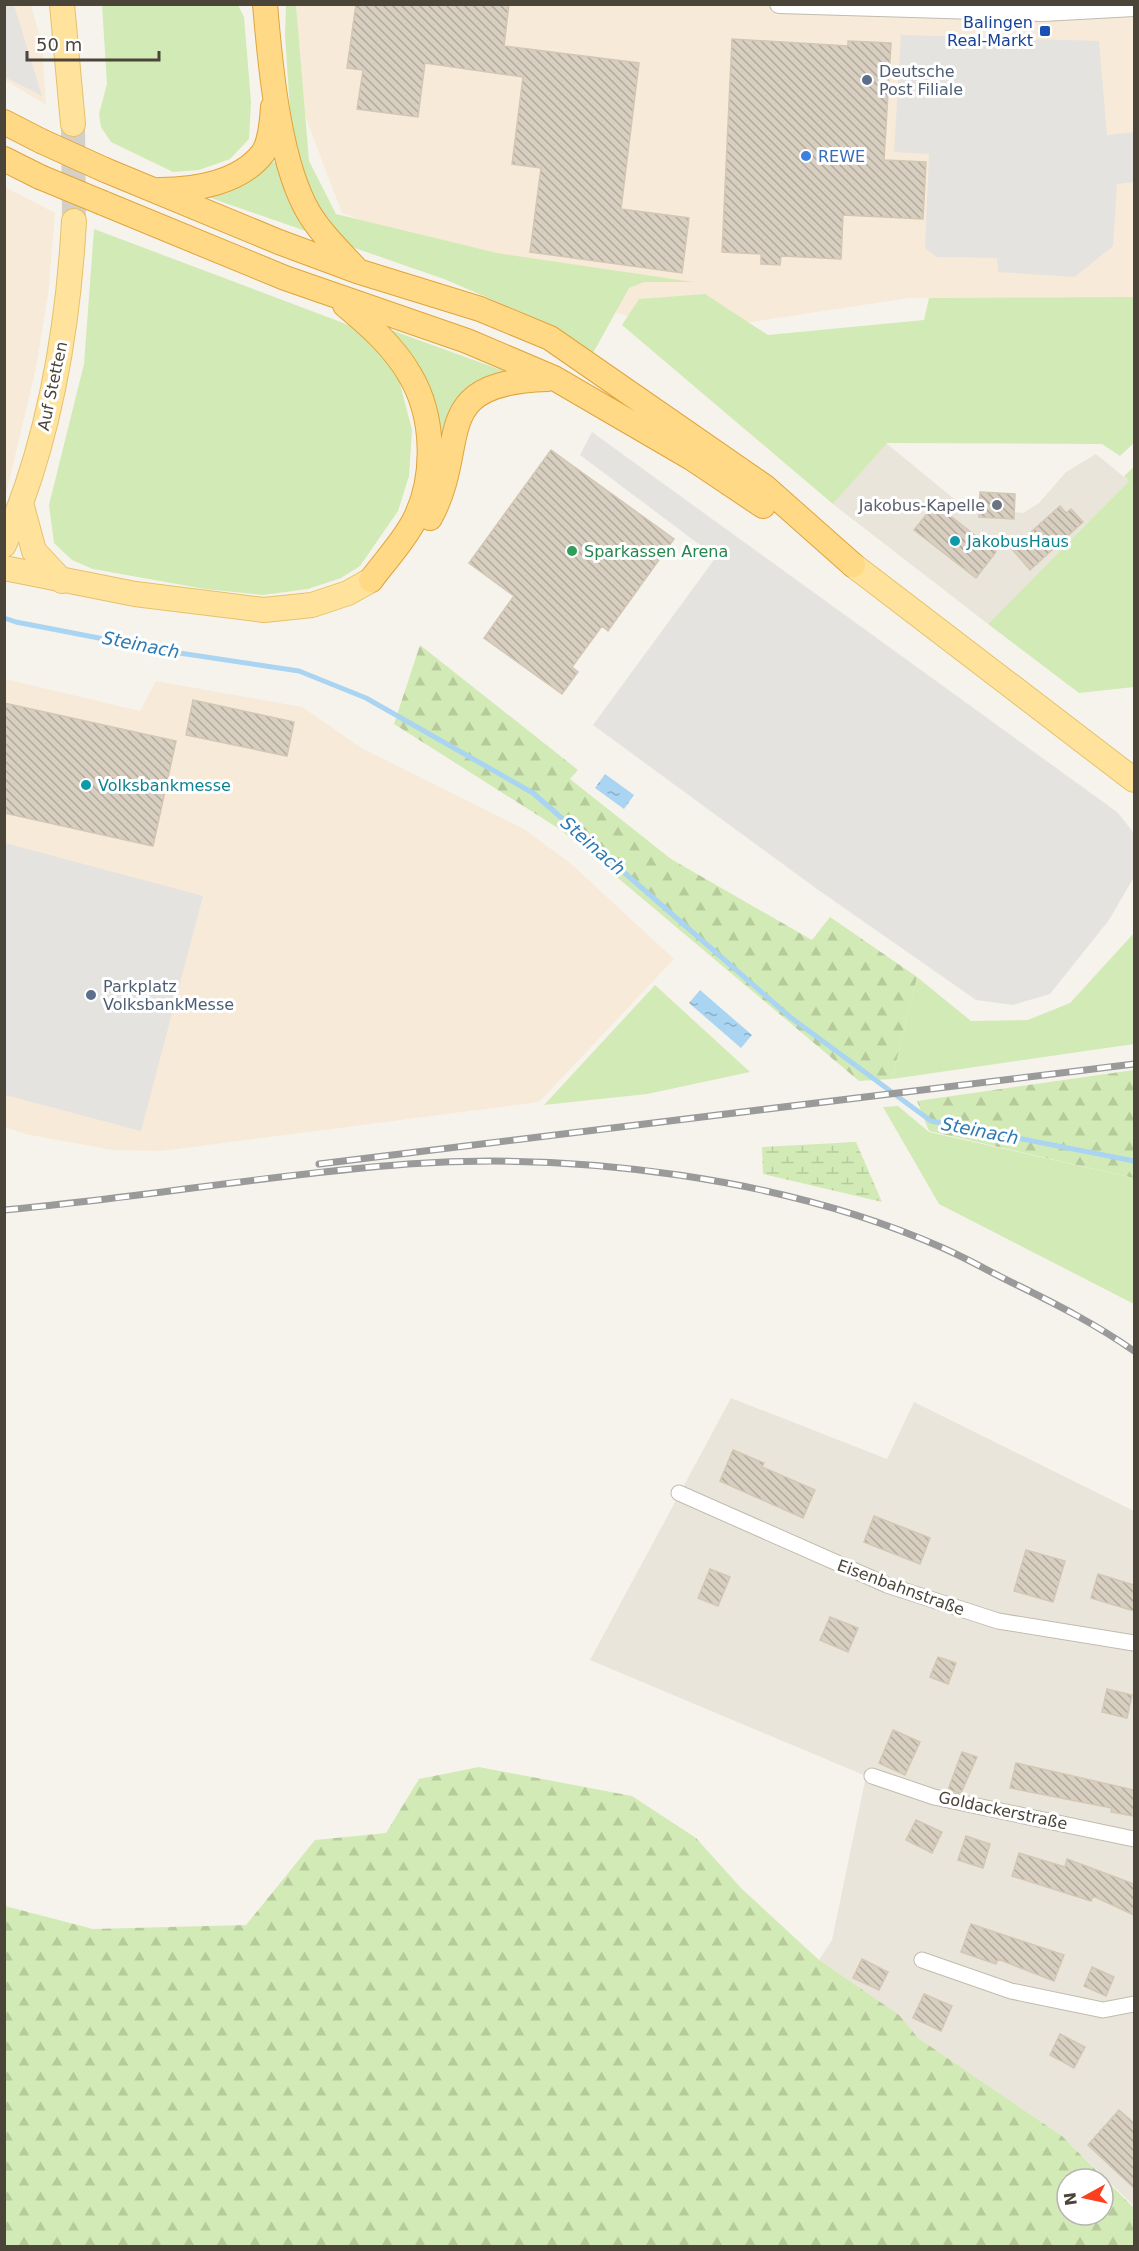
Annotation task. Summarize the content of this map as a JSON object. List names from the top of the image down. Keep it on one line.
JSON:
{"streets":{"main road":["Auf Stetten"],"street":["Eisenbahnstraße","Goldackerstraße"]},"water":["Steinach"],"places":{"transit":["Balingen Real-Markt"],"other":["Deutsche Post Filiale","REWE","Jakobus-Kapelle","JakobusHaus","Sparkassen Arena","Volksbankmesse","Parkplatz VolksbankMesse"]},"scale_bar":"50 m","north":"left"}
